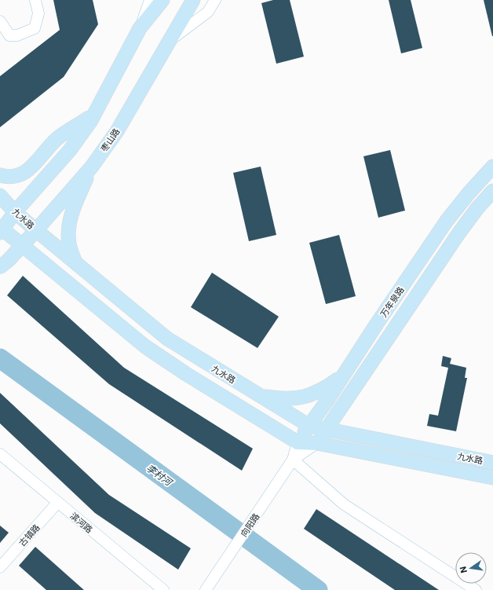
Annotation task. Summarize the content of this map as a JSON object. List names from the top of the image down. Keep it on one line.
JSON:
{"streets":{"main road":["枣山路","九水路","万年泉路"],"street":["滨河路","向阳路","古镇路"]},"crossings":[["枣山路","九水路"],["九水路","万年泉路"],["九水路","向阳路"],["万年泉路","向阳路"],["滨河路","古镇路"]],"water":["李村河"],"north":"left"}
